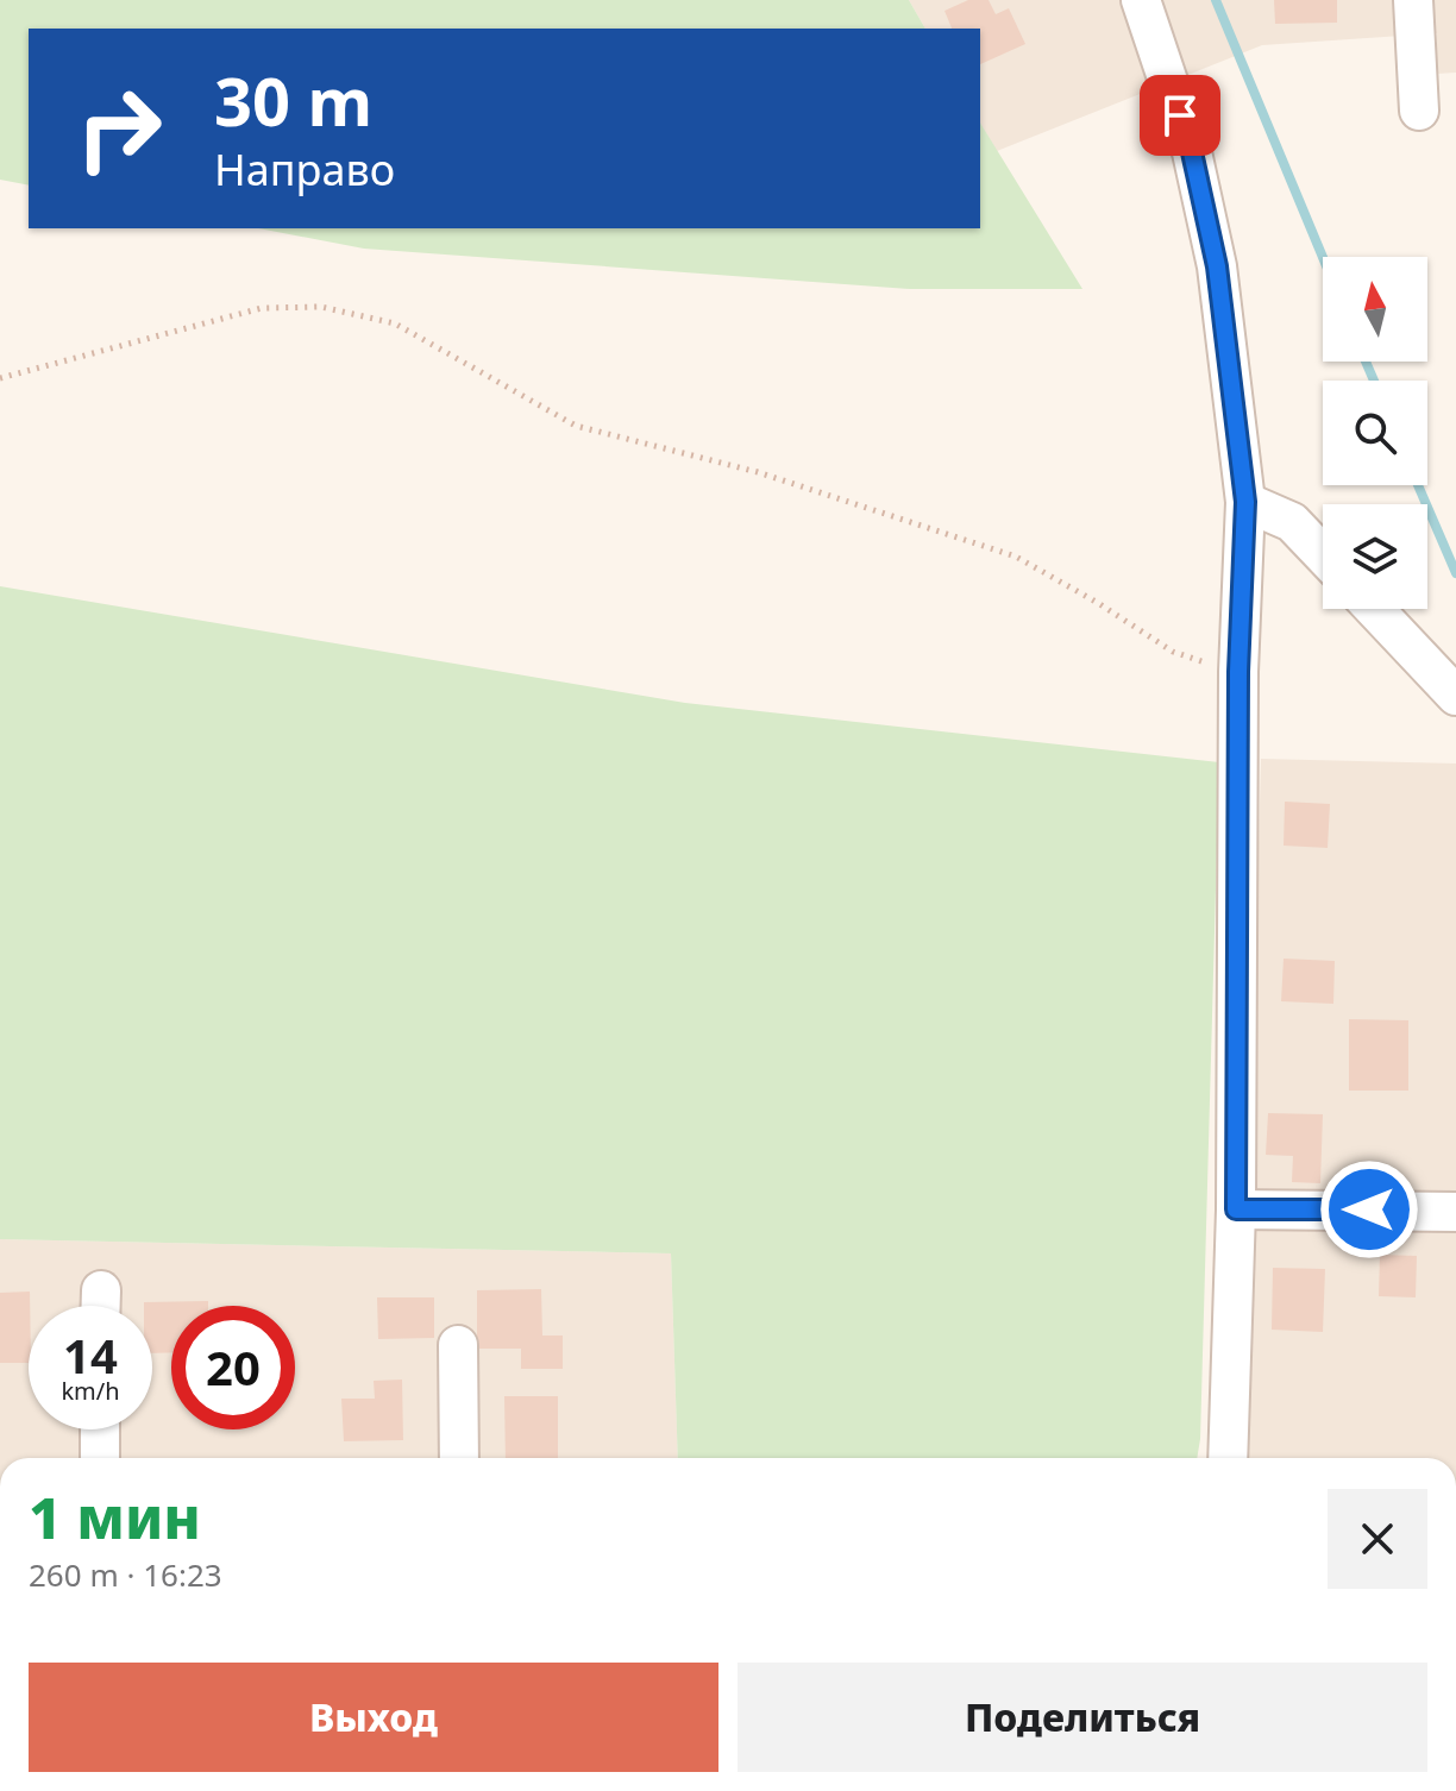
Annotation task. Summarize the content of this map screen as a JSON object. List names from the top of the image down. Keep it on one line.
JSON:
{"north":"top","page":{"turn":["30 m","Направо"],"speed":"14 km/h","limit":"20","heading":["1 мин","260 m · 16:23"],"buttons":["Выход","Поделиться"]}}
